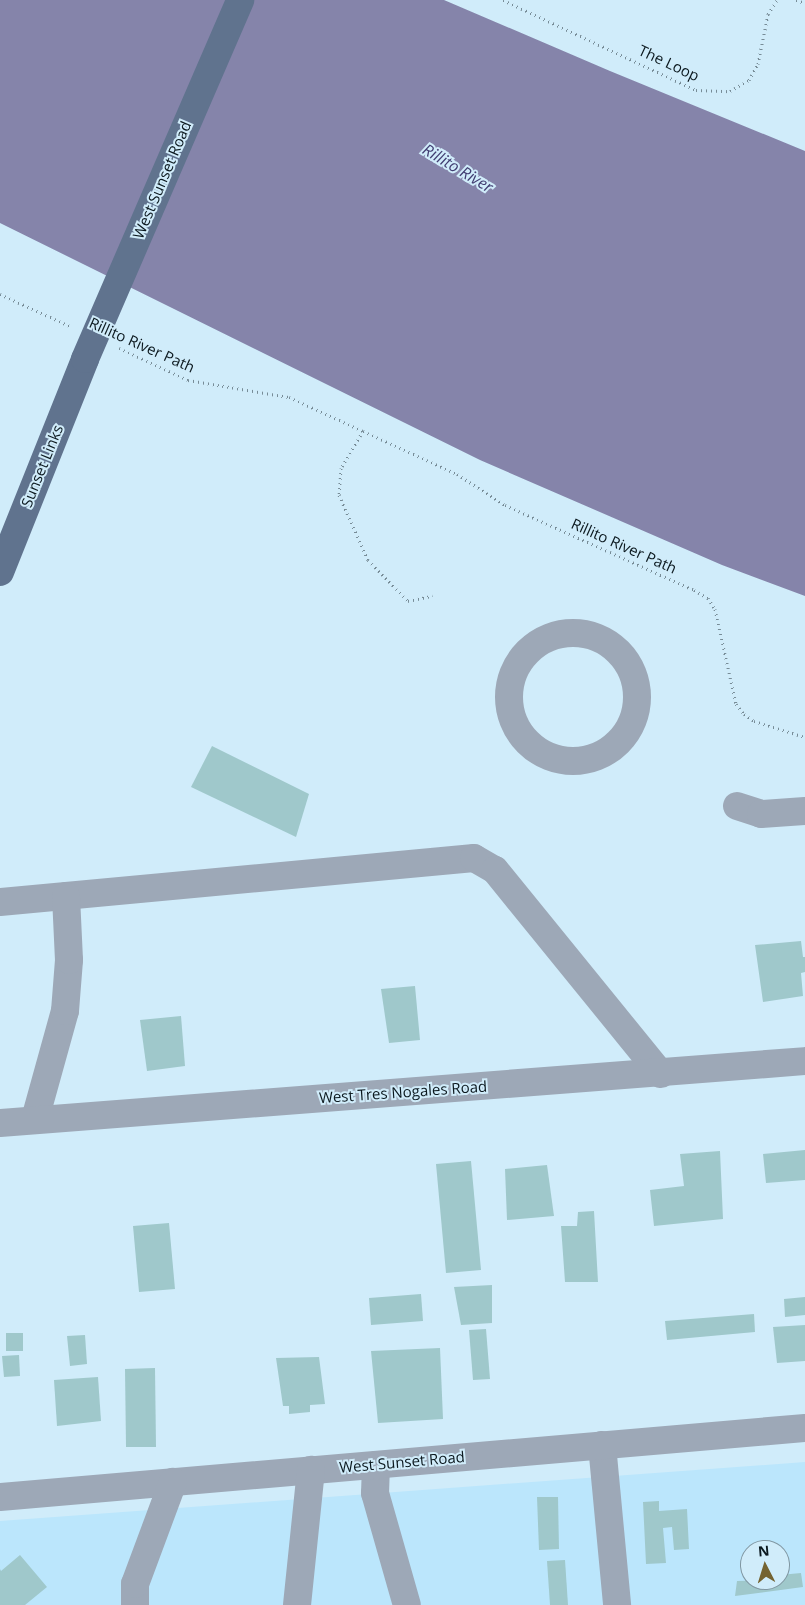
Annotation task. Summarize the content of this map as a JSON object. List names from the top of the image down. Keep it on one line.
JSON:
{"streets":{"main road":["West Sunset Road","Sunset Links"],"street":["West Tres Nogales Road"],"path":["The Loop","Rillito River Path"]},"crossings":[["West Sunset Road","Sunset Links"]],"water":["Rillito River"],"north":"top"}
